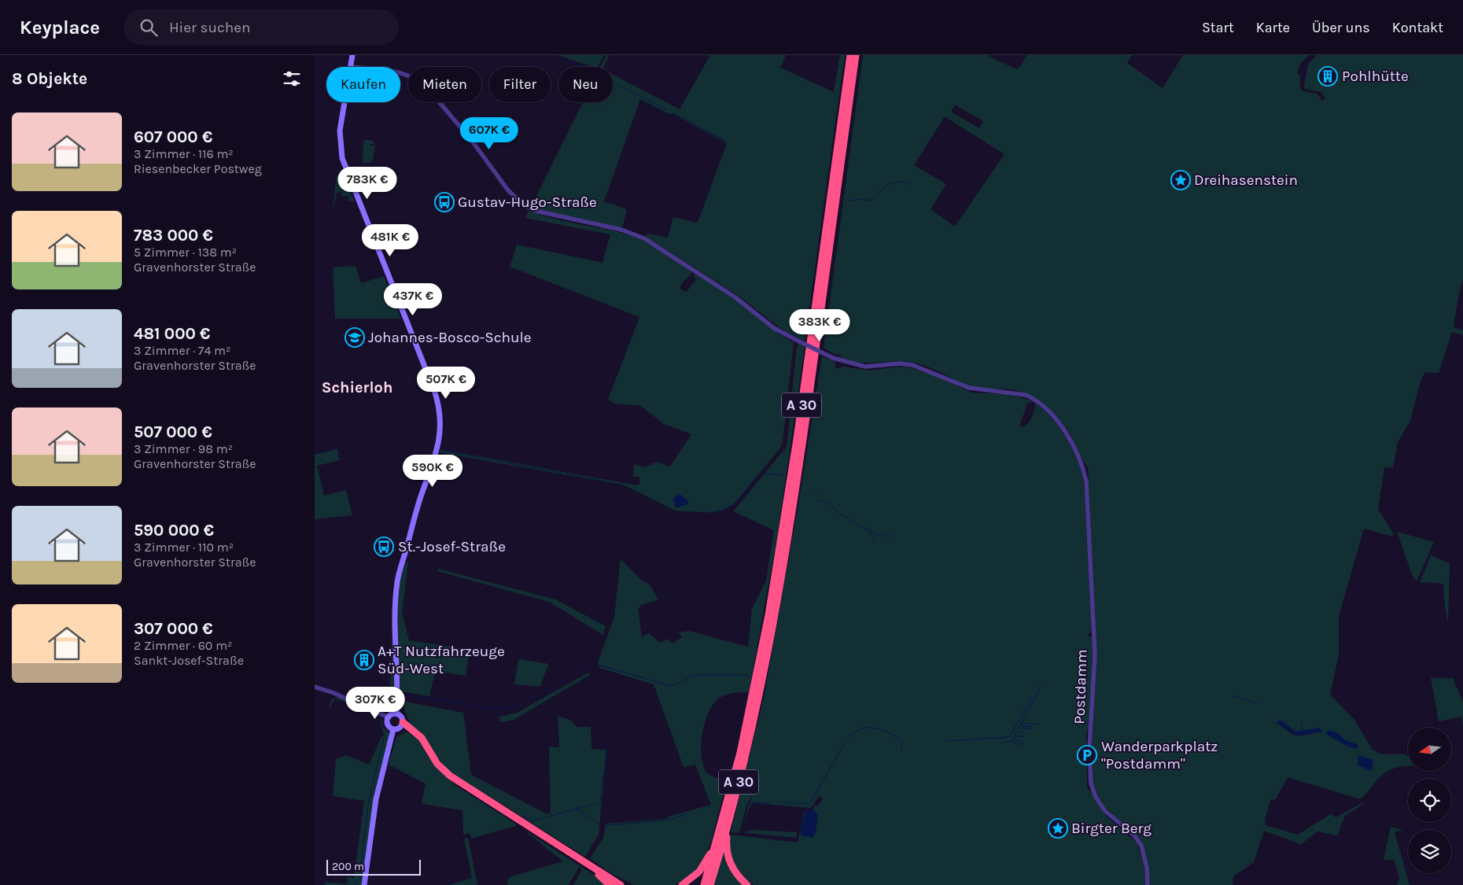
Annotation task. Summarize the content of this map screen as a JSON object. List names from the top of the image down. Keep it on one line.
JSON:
{"streets":{"highway":["A 30"],"street":["Postdamm"]},"districts":["Schierloh"],"places":{"building":["Pohlhütte","A+T Nutzfahrzeuge Süd-West"],"place":["Dreihasenstein","Birgter Berg"],"bus stop":["Gustav-Hugo-Straße","St.-Josef-Straße"],"school or university":["Johannes-Bosco-Schule"],"parking":["Wanderparkplatz \"Postdamm\""]},"scale_bar":"200 m","north":"left","page":{"header":"Keyplace","search":"Hier suchen","nav":["Start","Karte","Über uns","Kontakt"],"heading":"8 Objekte","chip":["Kaufen","Mieten","Filter","Neu"],"list":[{"name":"607 000 €","note":"3 Zimmer · 116 m² · Riesenbecker Postweg"},{"name":"783 000 €","note":"5 Zimmer · 138 m² · Gravenhorster Straße"},{"name":"481 000 €","note":"3 Zimmer · 74 m² · Gravenhorster Straße"},{"name":"507 000 €","note":"3 Zimmer · 98 m² · Gravenhorster Straße"},{"name":"590 000 €","note":"3 Zimmer · 110 m² · Gravenhorster Straße"},{"name":"307 000 €","note":"2 Zimmer · 60 m² · Sankt-Josef-Straße"}],"price":["607K €","783K €","481K €","437K €","383K €","507K €","590K €","307K €"],"scale":"200 m"}}
